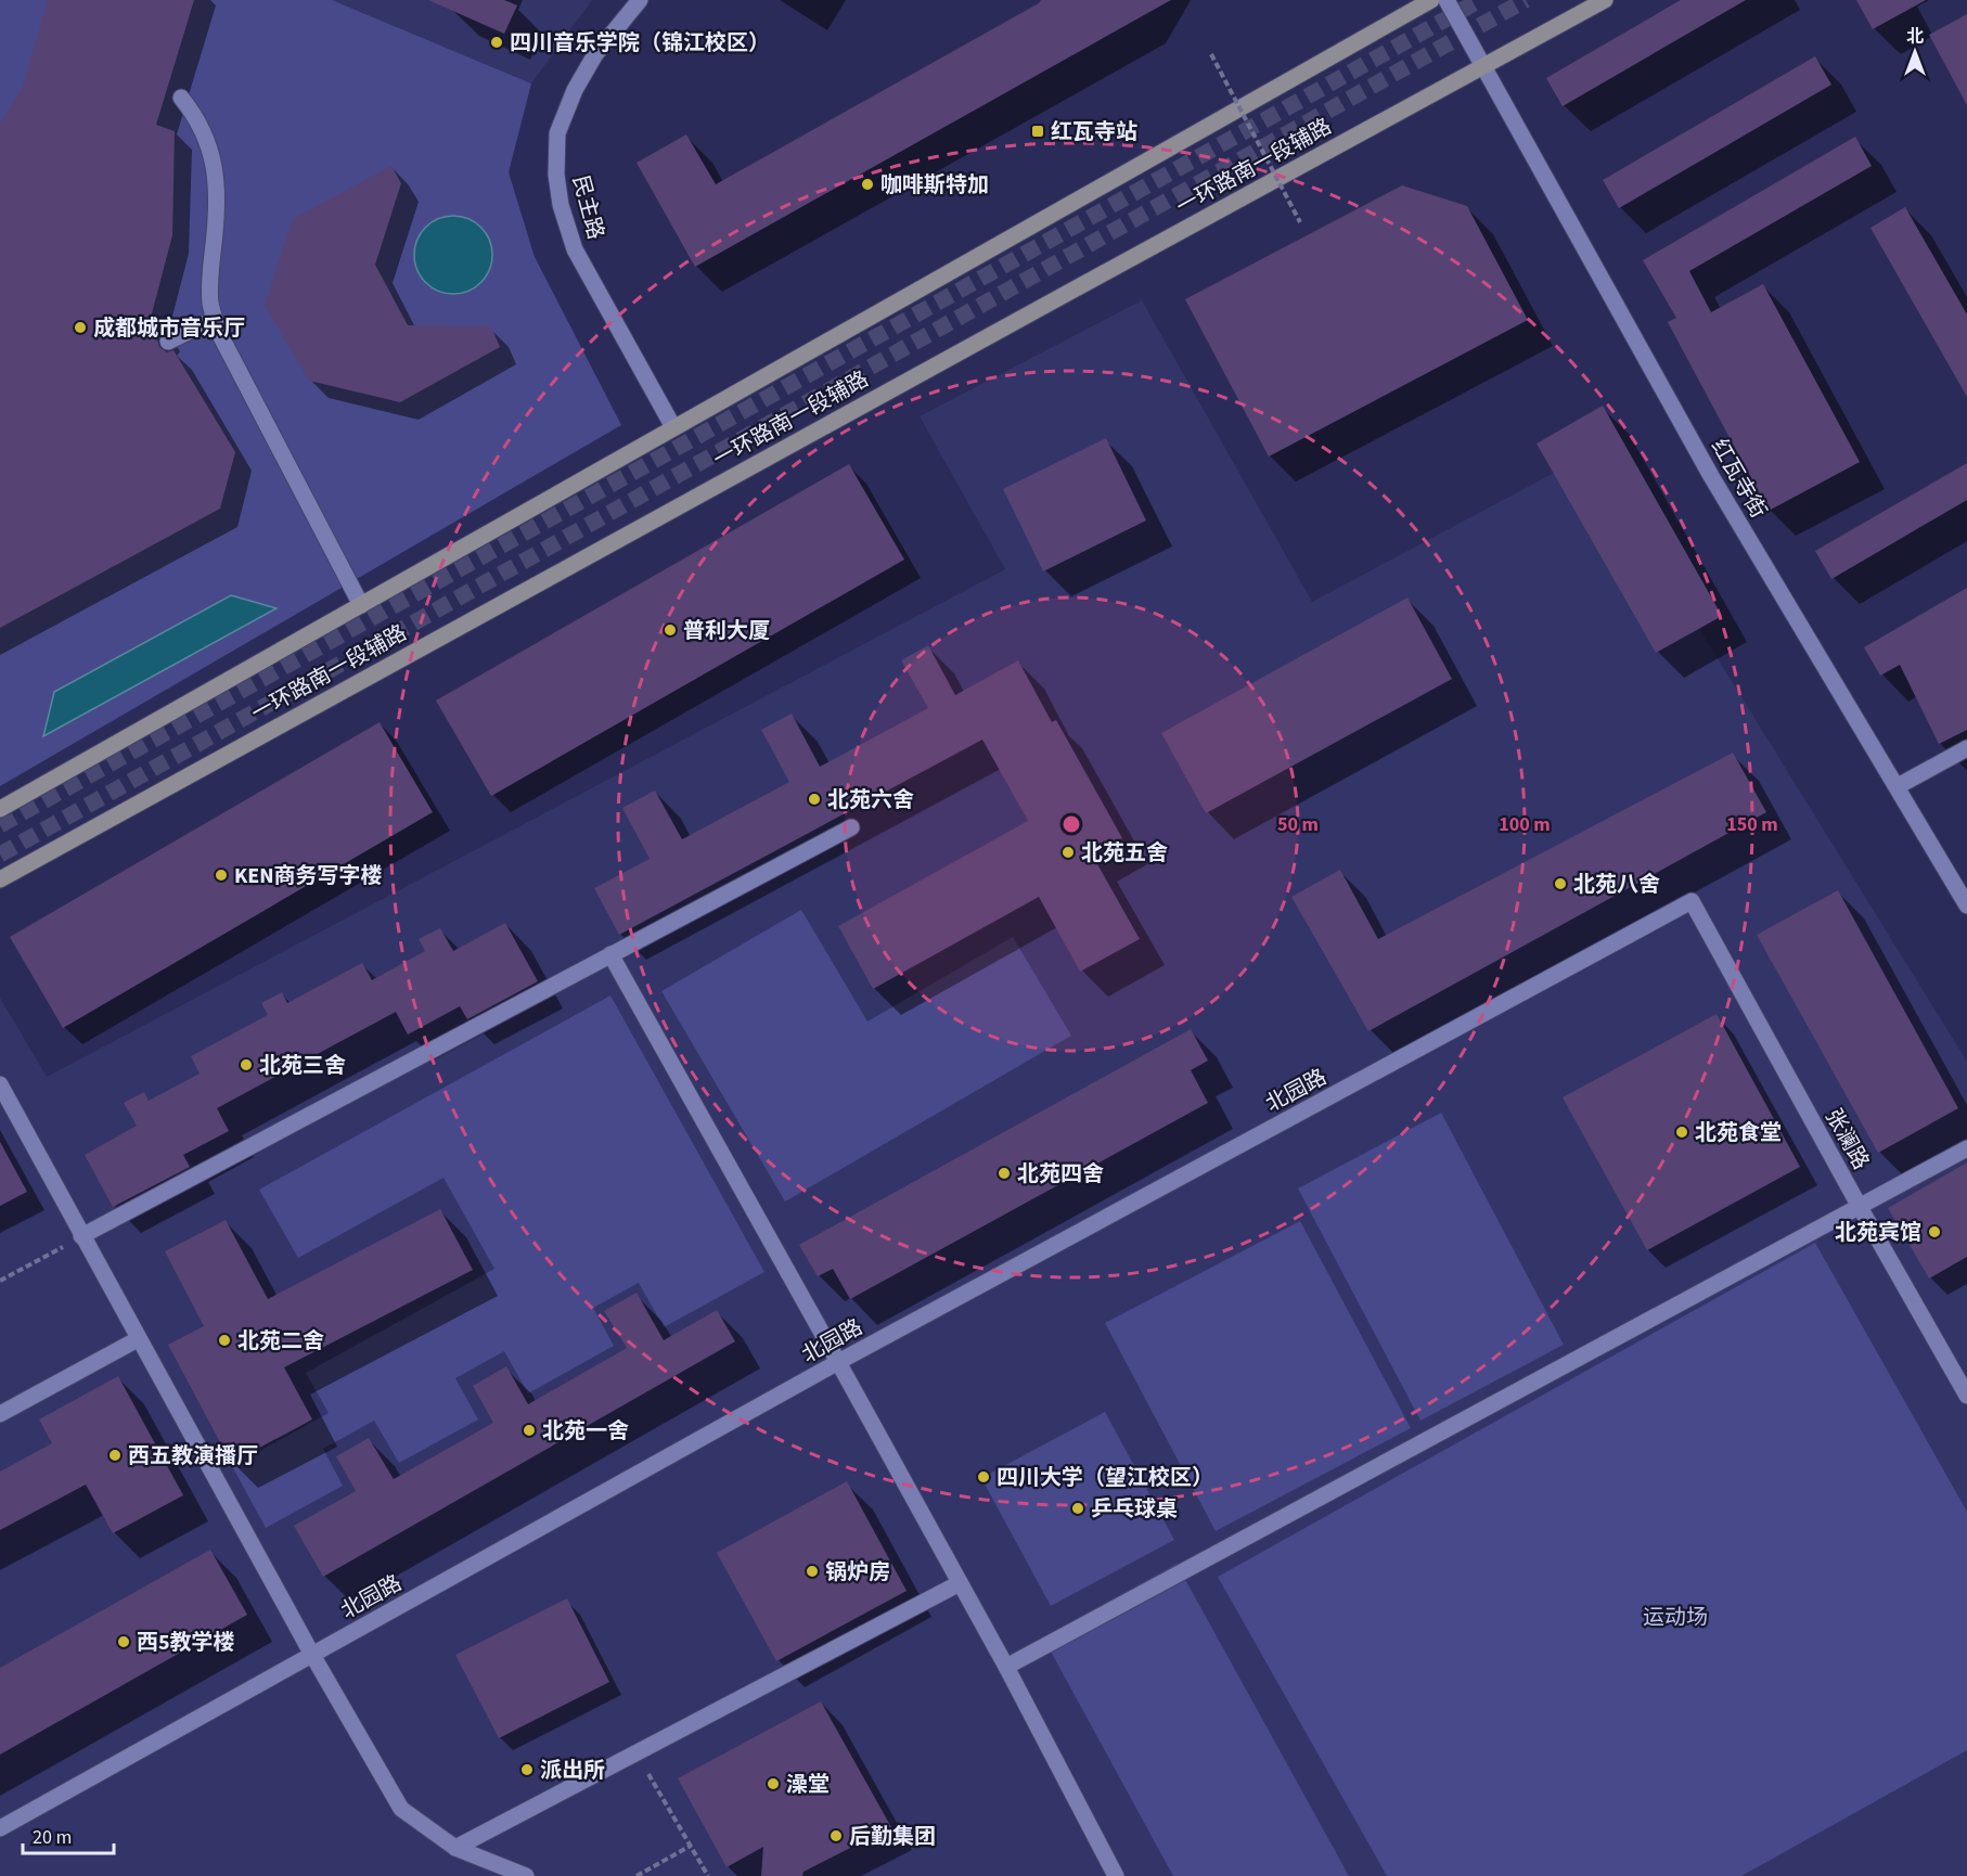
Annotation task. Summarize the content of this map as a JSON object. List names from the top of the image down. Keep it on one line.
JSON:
{"streets":{"main road":["一环路南一段辅路"],"street":["民主路","红瓦寺街","北园路","张澜路"]},"crossings":[["一环路南一段辅路","民主路"],["一环路南一段辅路","红瓦寺街"],["北园路","张澜路"]],"parks":["运动场"],"places":{"other":["四川音乐学院（锦江校区）","咖啡斯特加","成都城市音乐厅","普利大厦","北苑六舍","北苑五舍","KEN商务写字楼","北苑八舍","北苑三舍","北苑食堂","北苑四舍","北苑宾馆","北苑二舍","北苑一舍","西五教演播厅","四川大学（望江校区）","乒乓球桌","锅炉房","西5教学楼","派出所","澡堂","后勤集团"],"transit":["红瓦寺站"]},"scale_bar":"20 m","north":"top","rings":["50 m","100 m","150 m"]}
